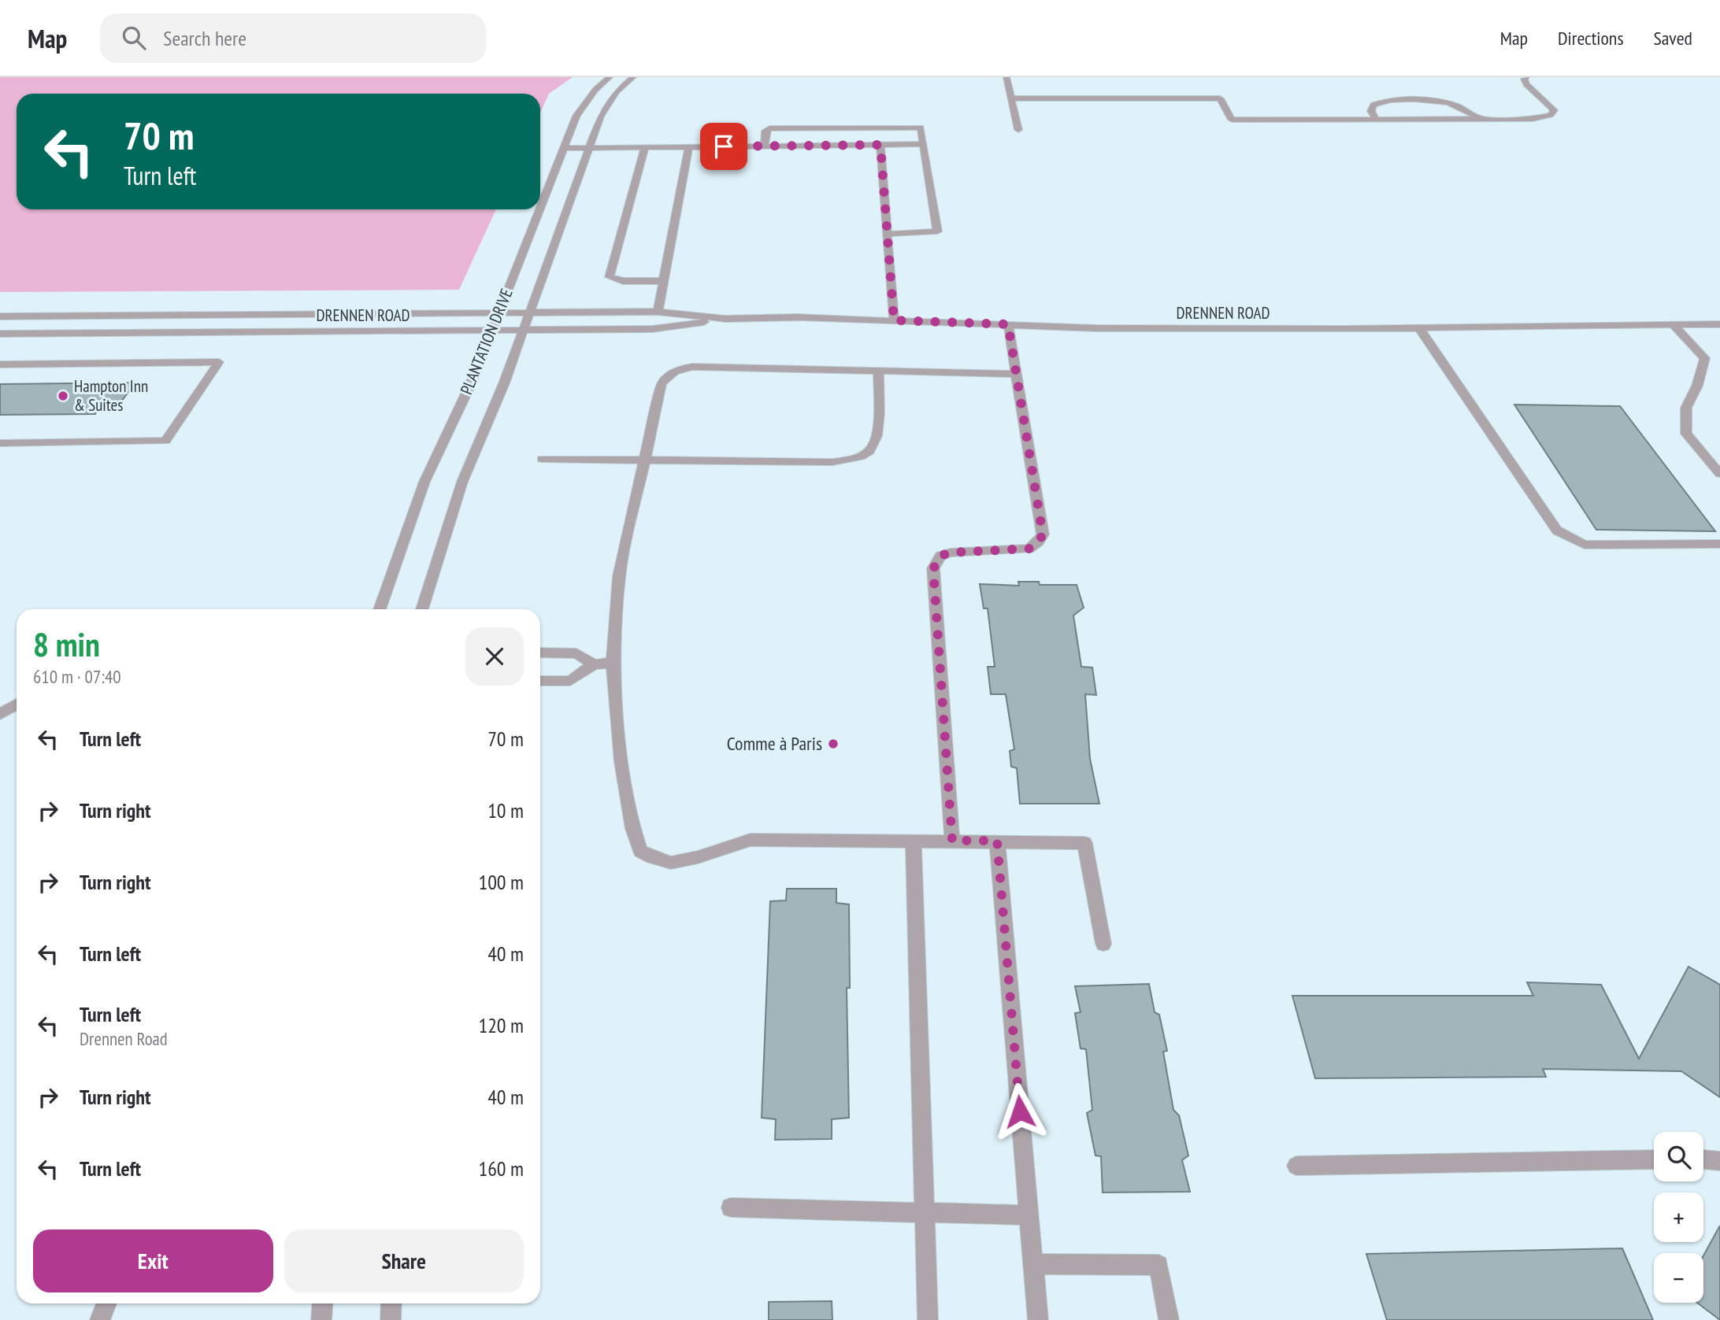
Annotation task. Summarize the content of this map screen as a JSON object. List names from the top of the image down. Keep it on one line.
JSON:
{"streets":{"street":["DRENNEN ROAD","PLANTATION DRIVE"]},"crossings":[["DRENNEN ROAD","PLANTATION DRIVE"]],"places":["Hampton Inn & Suites","Comme à Paris"],"page":{"header":"Map","search":"Search here","nav":["Map","Directions","Saved"],"turn":["70 m","Turn left"],"heading":["8 min","610 m · 07:40"],"list":[{"name":"Turn left","value":"70 m"},{"name":"Turn right","value":"10 m"},{"name":"Turn right","value":"100 m"},{"name":"Turn left","value":"40 m"},{"name":"Turn left","note":"Drennen Road","value":"120 m"},{"name":"Turn right","value":"40 m"},{"name":"Turn left","value":"160 m"}],"map_buttons":["+","−"],"buttons":["Exit","Share"]}}
